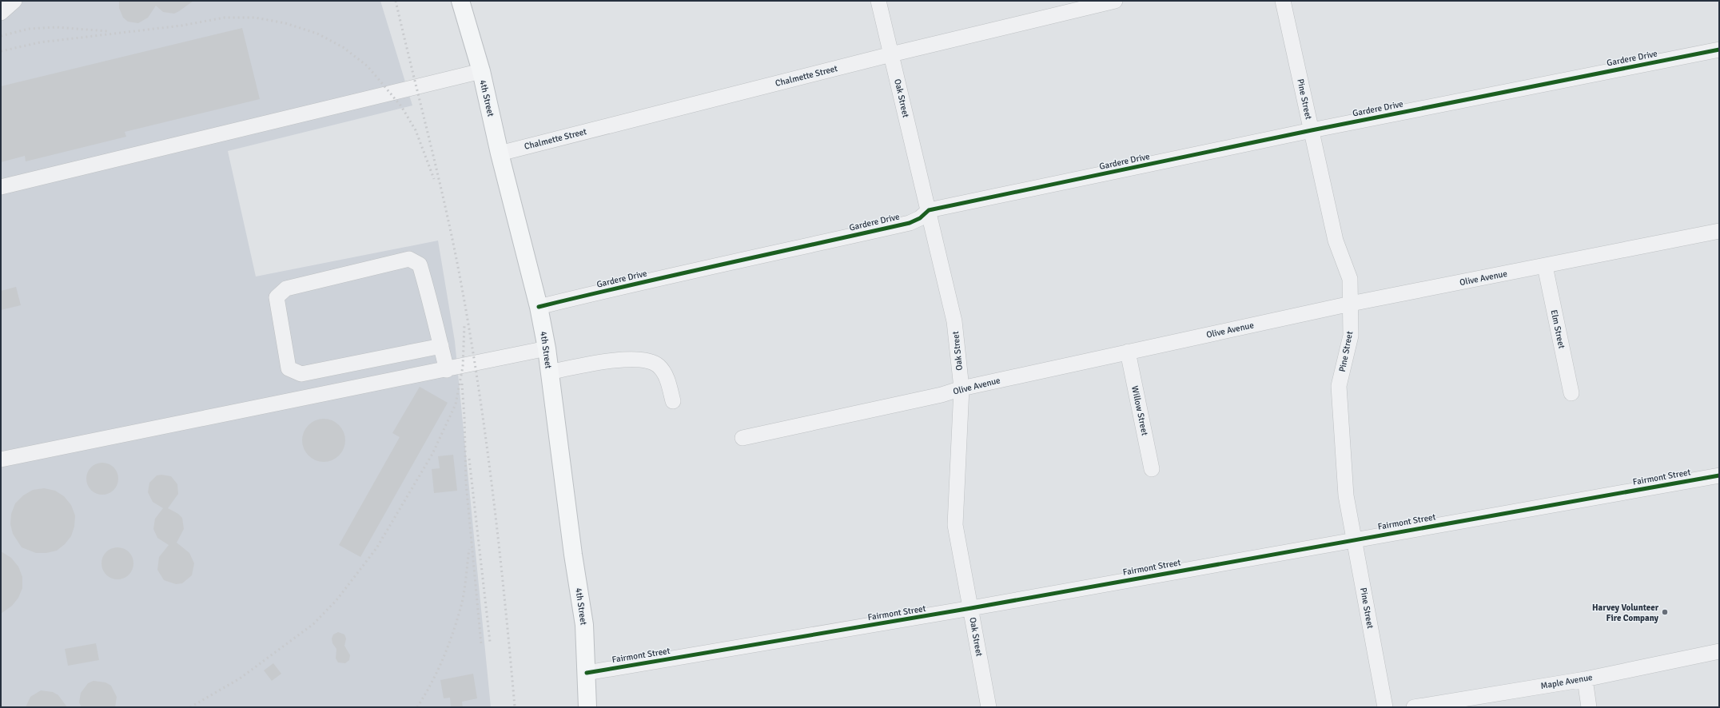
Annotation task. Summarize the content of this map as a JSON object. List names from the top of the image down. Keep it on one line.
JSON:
{"streets":{"main road":["4th Street"],"street":["Gardere Drive","Chalmette Street","Oak Street","Pine Street","Olive Avenue","Elm Street","Willow Street","Fairmont Street","Maple Avenue"]},"crossings":[["Gardere Drive","4th Street"],["Gardere Drive","Oak Street"],["Gardere Drive","Pine Street"],["Chalmette Street","4th Street"],["Chalmette Street","Oak Street"],["4th Street","Fairmont Street"],["Oak Street","Olive Avenue"],["Oak Street","Fairmont Street"],["Pine Street","Olive Avenue"],["Pine Street","Fairmont Street"],["Olive Avenue","Elm Street"],["Olive Avenue","Willow Street"]],"places":["Harvey Volunteer Fire Company"]}
